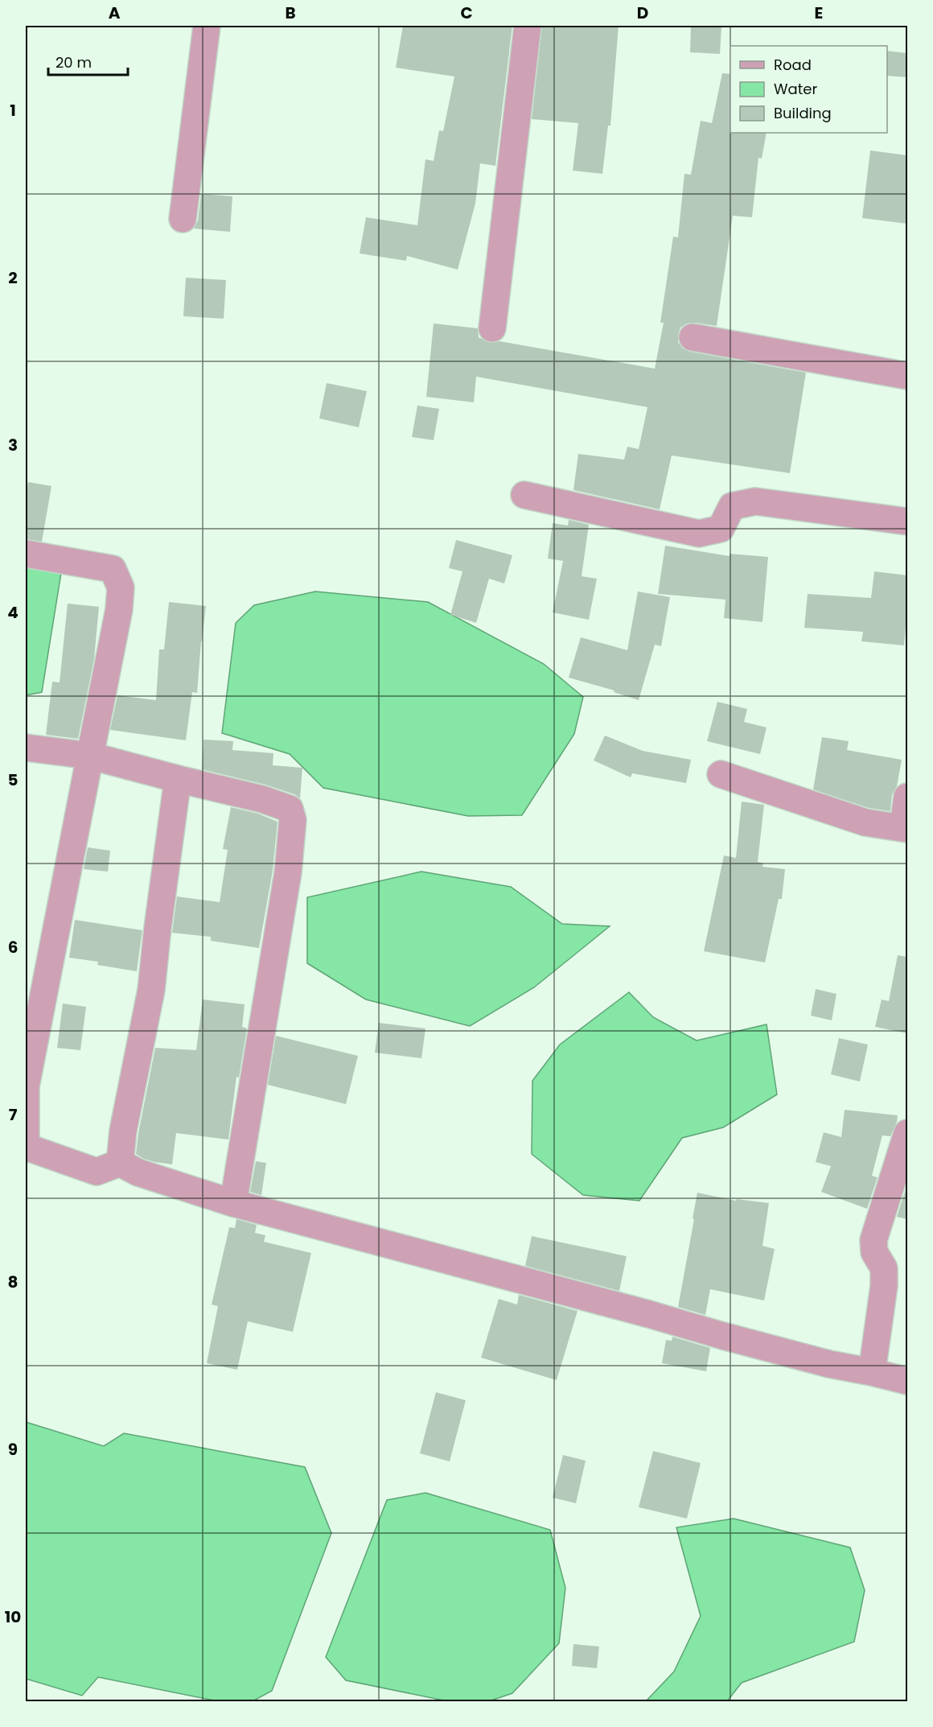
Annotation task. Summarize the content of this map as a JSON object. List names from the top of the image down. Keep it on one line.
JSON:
{"legend":["Road","Water","Building"],"scale_bar":"20 m","grid":{"columns":["A","B","C","D","E"],"rows":["1","2","3","4","5","6","7","8","9","10"]}}
